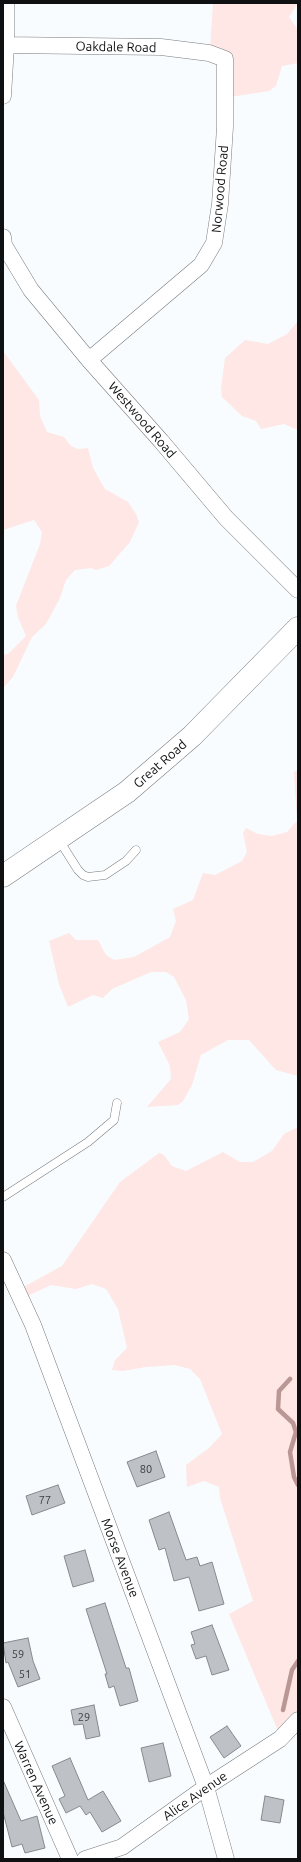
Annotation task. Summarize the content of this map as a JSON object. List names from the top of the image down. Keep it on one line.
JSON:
{"streets":{"main road":["Great Road"],"street":["Oakdale Road","Norwood Road","Westwood Road","Morse Avenue","Warren Avenue","Alice Avenue"]},"crossings":[["Oakdale Road","Norwood Road"],["Norwood Road","Westwood Road"],["Morse Avenue","Alice Avenue"]],"house_numbers":["80","77","59","51","29"]}
